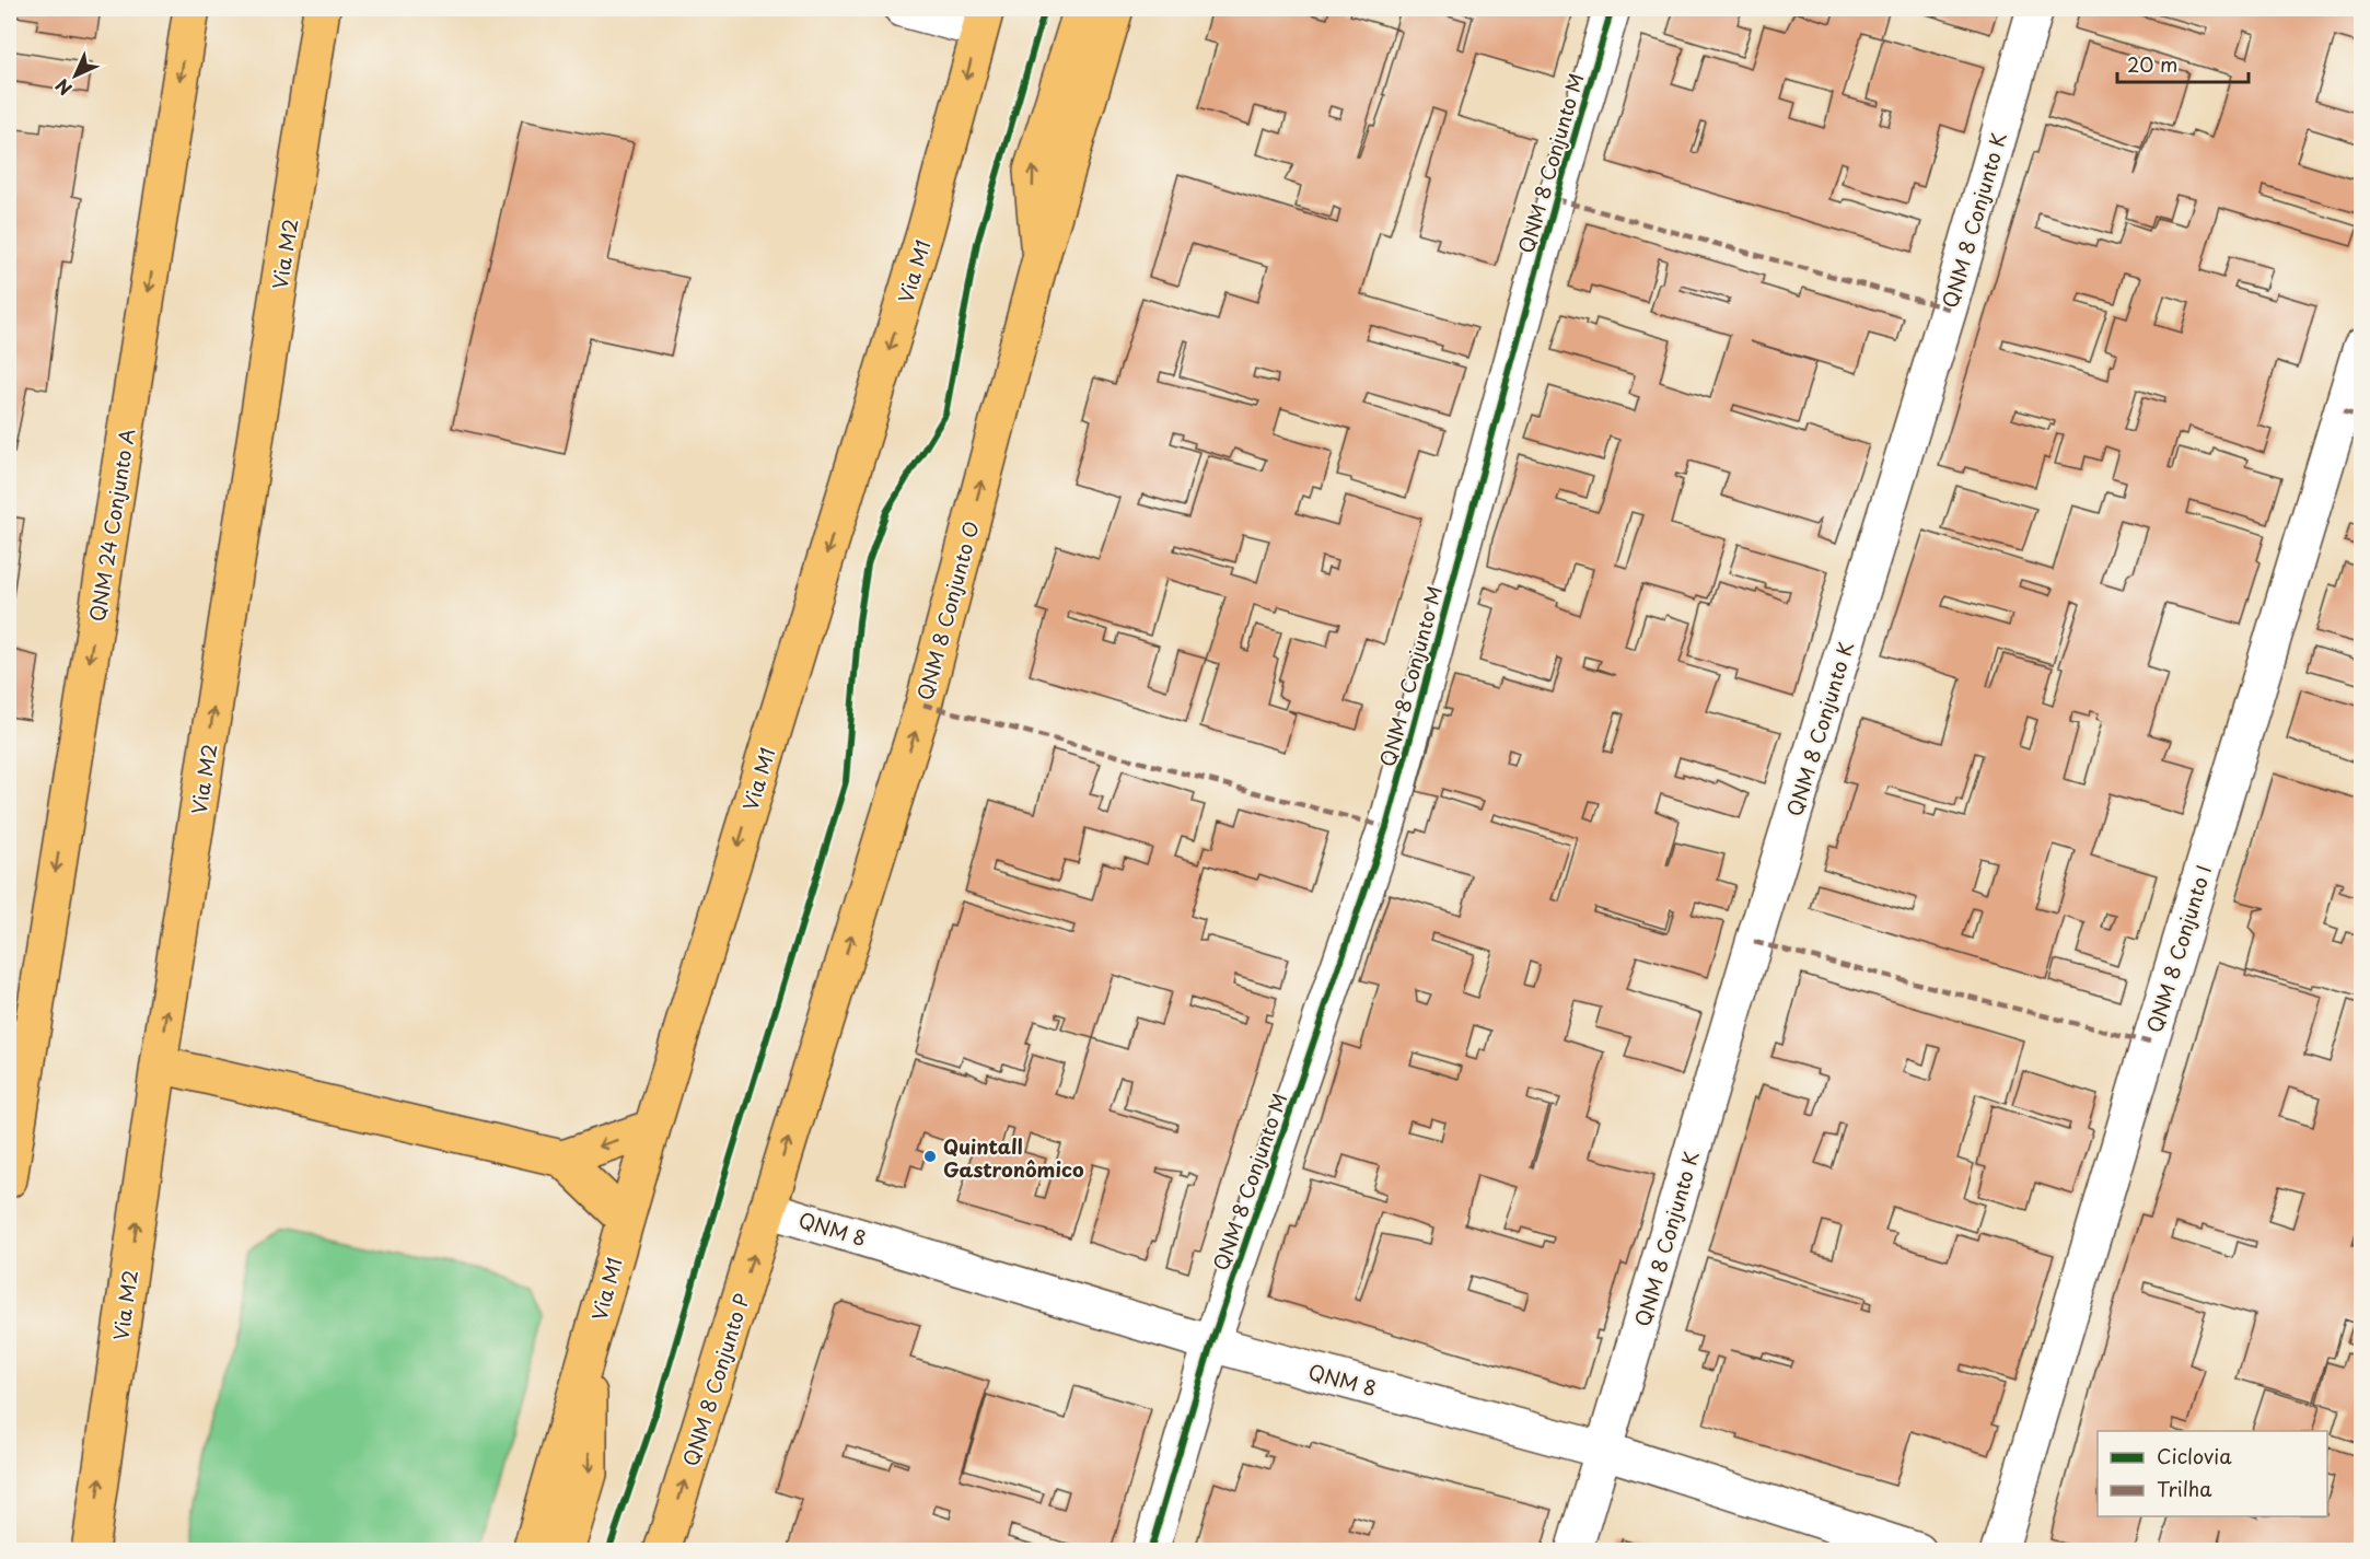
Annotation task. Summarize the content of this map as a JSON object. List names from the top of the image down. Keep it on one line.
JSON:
{"streets":{"main road":["Via M2","Via M1","QNM 24 Conjunto A","QNM 8 Conjunto O","QNM 8 Conjunto P"],"street":["QNM 8 Conjunto M","QNM 8 Conjunto K","QNM 8 Conjunto I","QNM 8"]},"crossings":[["QNM 8 Conjunto M","QNM 8"],["QNM 8 Conjunto K","QNM 8"],["QNM 8 Conjunto O","QNM 8"],["QNM 8 Conjunto O","QNM 8 Conjunto P"],["QNM 8","QNM 8 Conjunto P"]],"one_way":["Via M2","Via M1","QNM 24 Conjunto A","QNM 8 Conjunto O"],"places":["Quintall Gastronômico"],"legend":["Ciclovia","Trilha"],"scale_bar":"20 m","north":"bottom left"}
